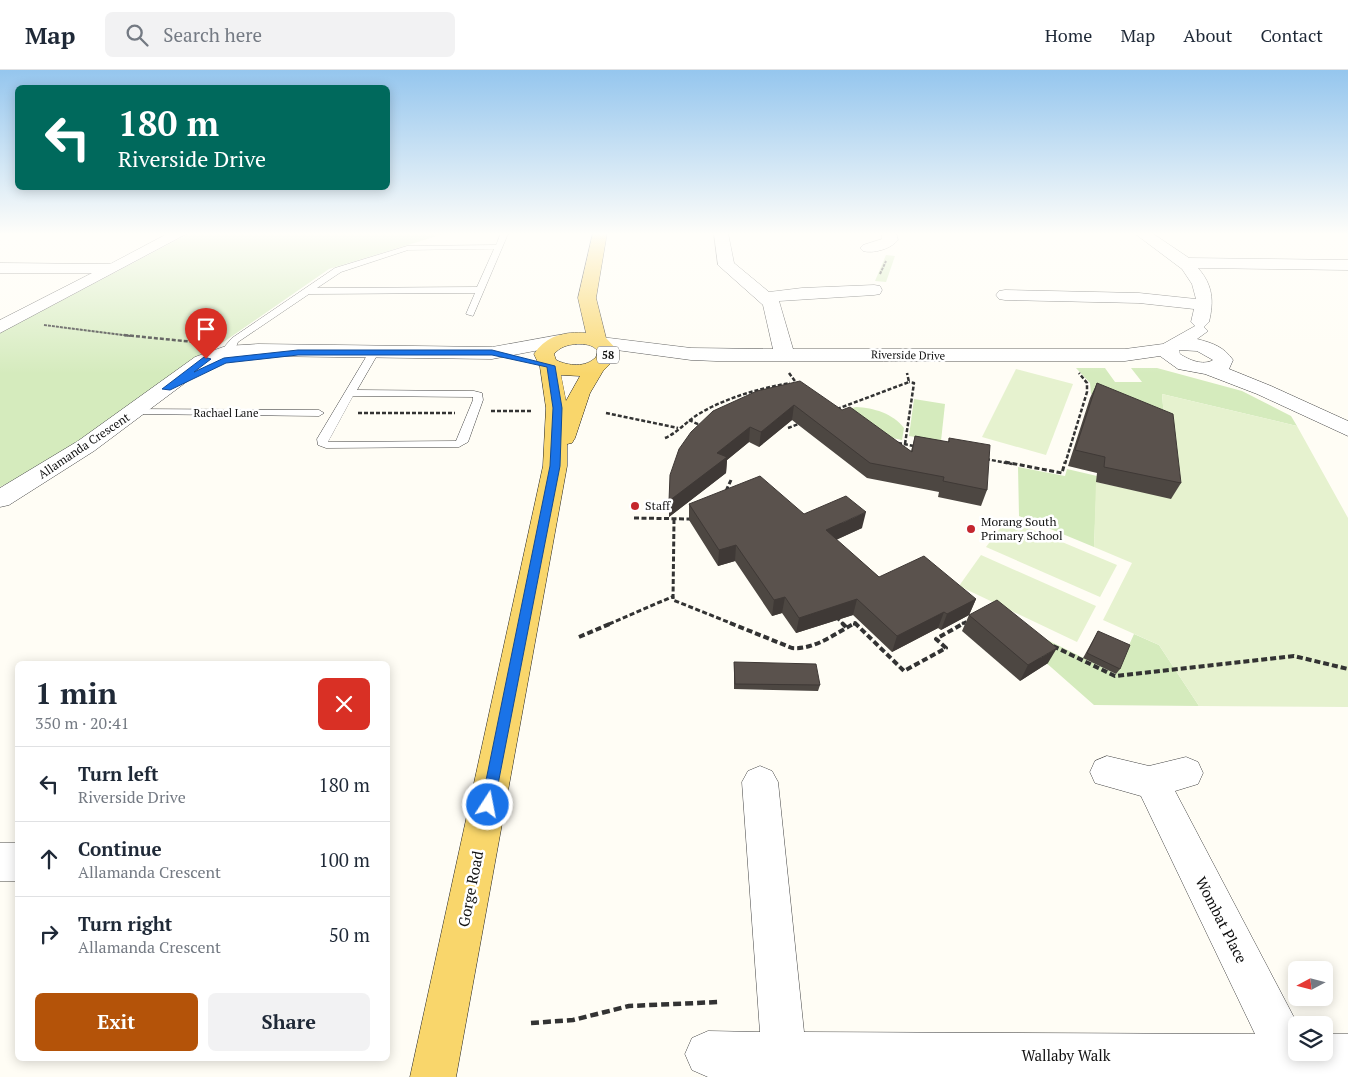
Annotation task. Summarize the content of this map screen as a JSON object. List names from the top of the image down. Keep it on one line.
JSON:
{"streets":{"main road":["58","Gorge Road"],"street":["Riverside Drive","Allamanda Crescent","Wombat Place","Wallaby Walk"],"lane":["Rachael Lane"]},"crossings":[["58","Riverside Drive"],["58","Gorge Road"],["Riverside Drive","Gorge Road"],["Rachael Lane","Allamanda Crescent"]],"places":["Staff","Morang South Primary School"],"north":"left","page":{"header":"Map","search":"Search here","nav":["Home","Map","About","Contact"],"turn":["180 m","Riverside Drive"],"heading":["1 min","350 m · 20:41"],"list":[{"name":"Turn left","note":"Riverside Drive","value":"180 m"},{"name":"Continue","note":"Allamanda Crescent","value":"100 m"},{"name":"Turn right","note":"Allamanda Crescent","value":"50 m"}],"buttons":["Exit","Share"]}}
